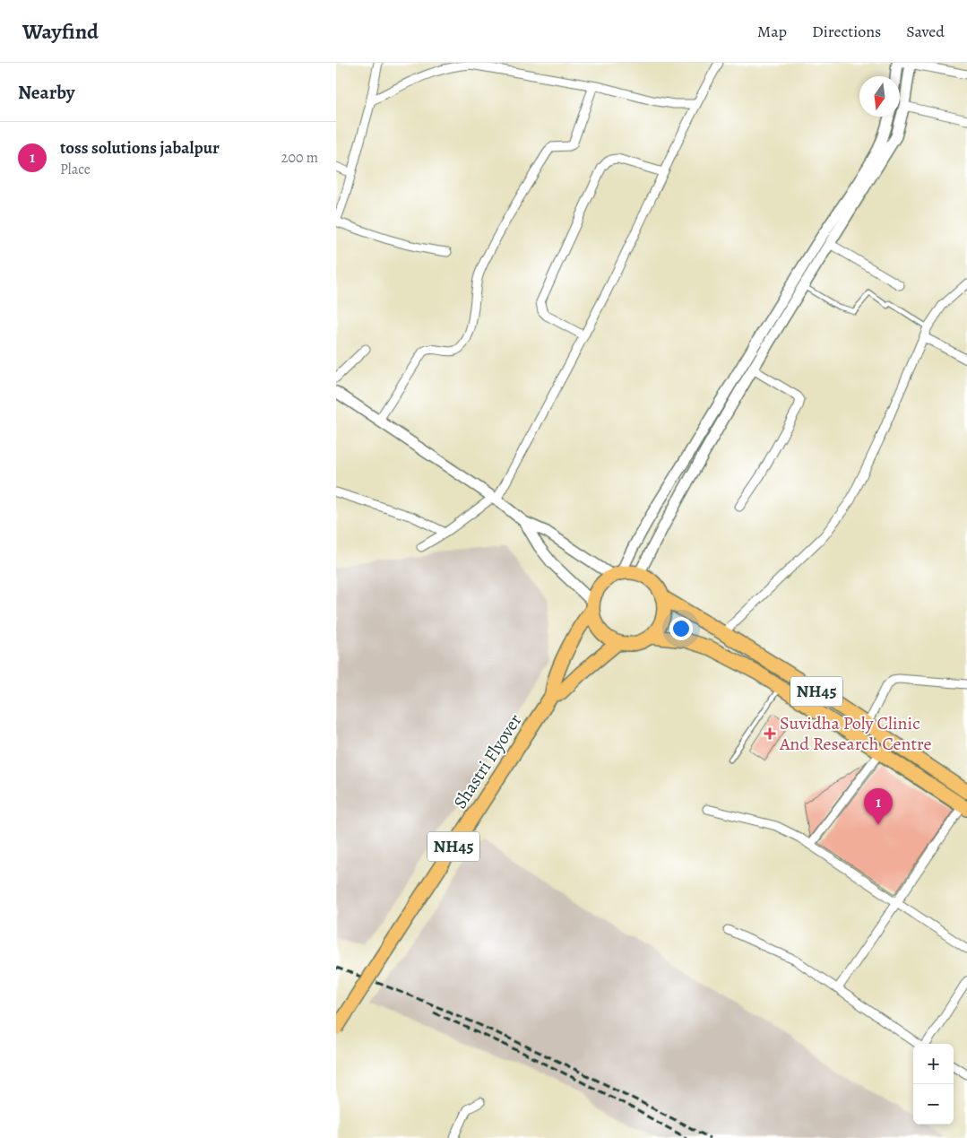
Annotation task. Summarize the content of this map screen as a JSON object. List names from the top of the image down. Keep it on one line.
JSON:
{"streets":{"highway":["NH45","Shastri Flyover"]},"crossings":[["NH45","Shastri Flyover"]],"places":{"health":["Suvidha Poly Clinic And Research Centre"]},"north":"bottom","page":{"header":"Wayfind","nav":["Map","Directions","Saved"],"heading":"Nearby","list":[{"mark":"1","name":"toss solutions jabalpur","note":"Place","value":"200 m"}],"pins":"1","map_buttons":["+","−"]}}
